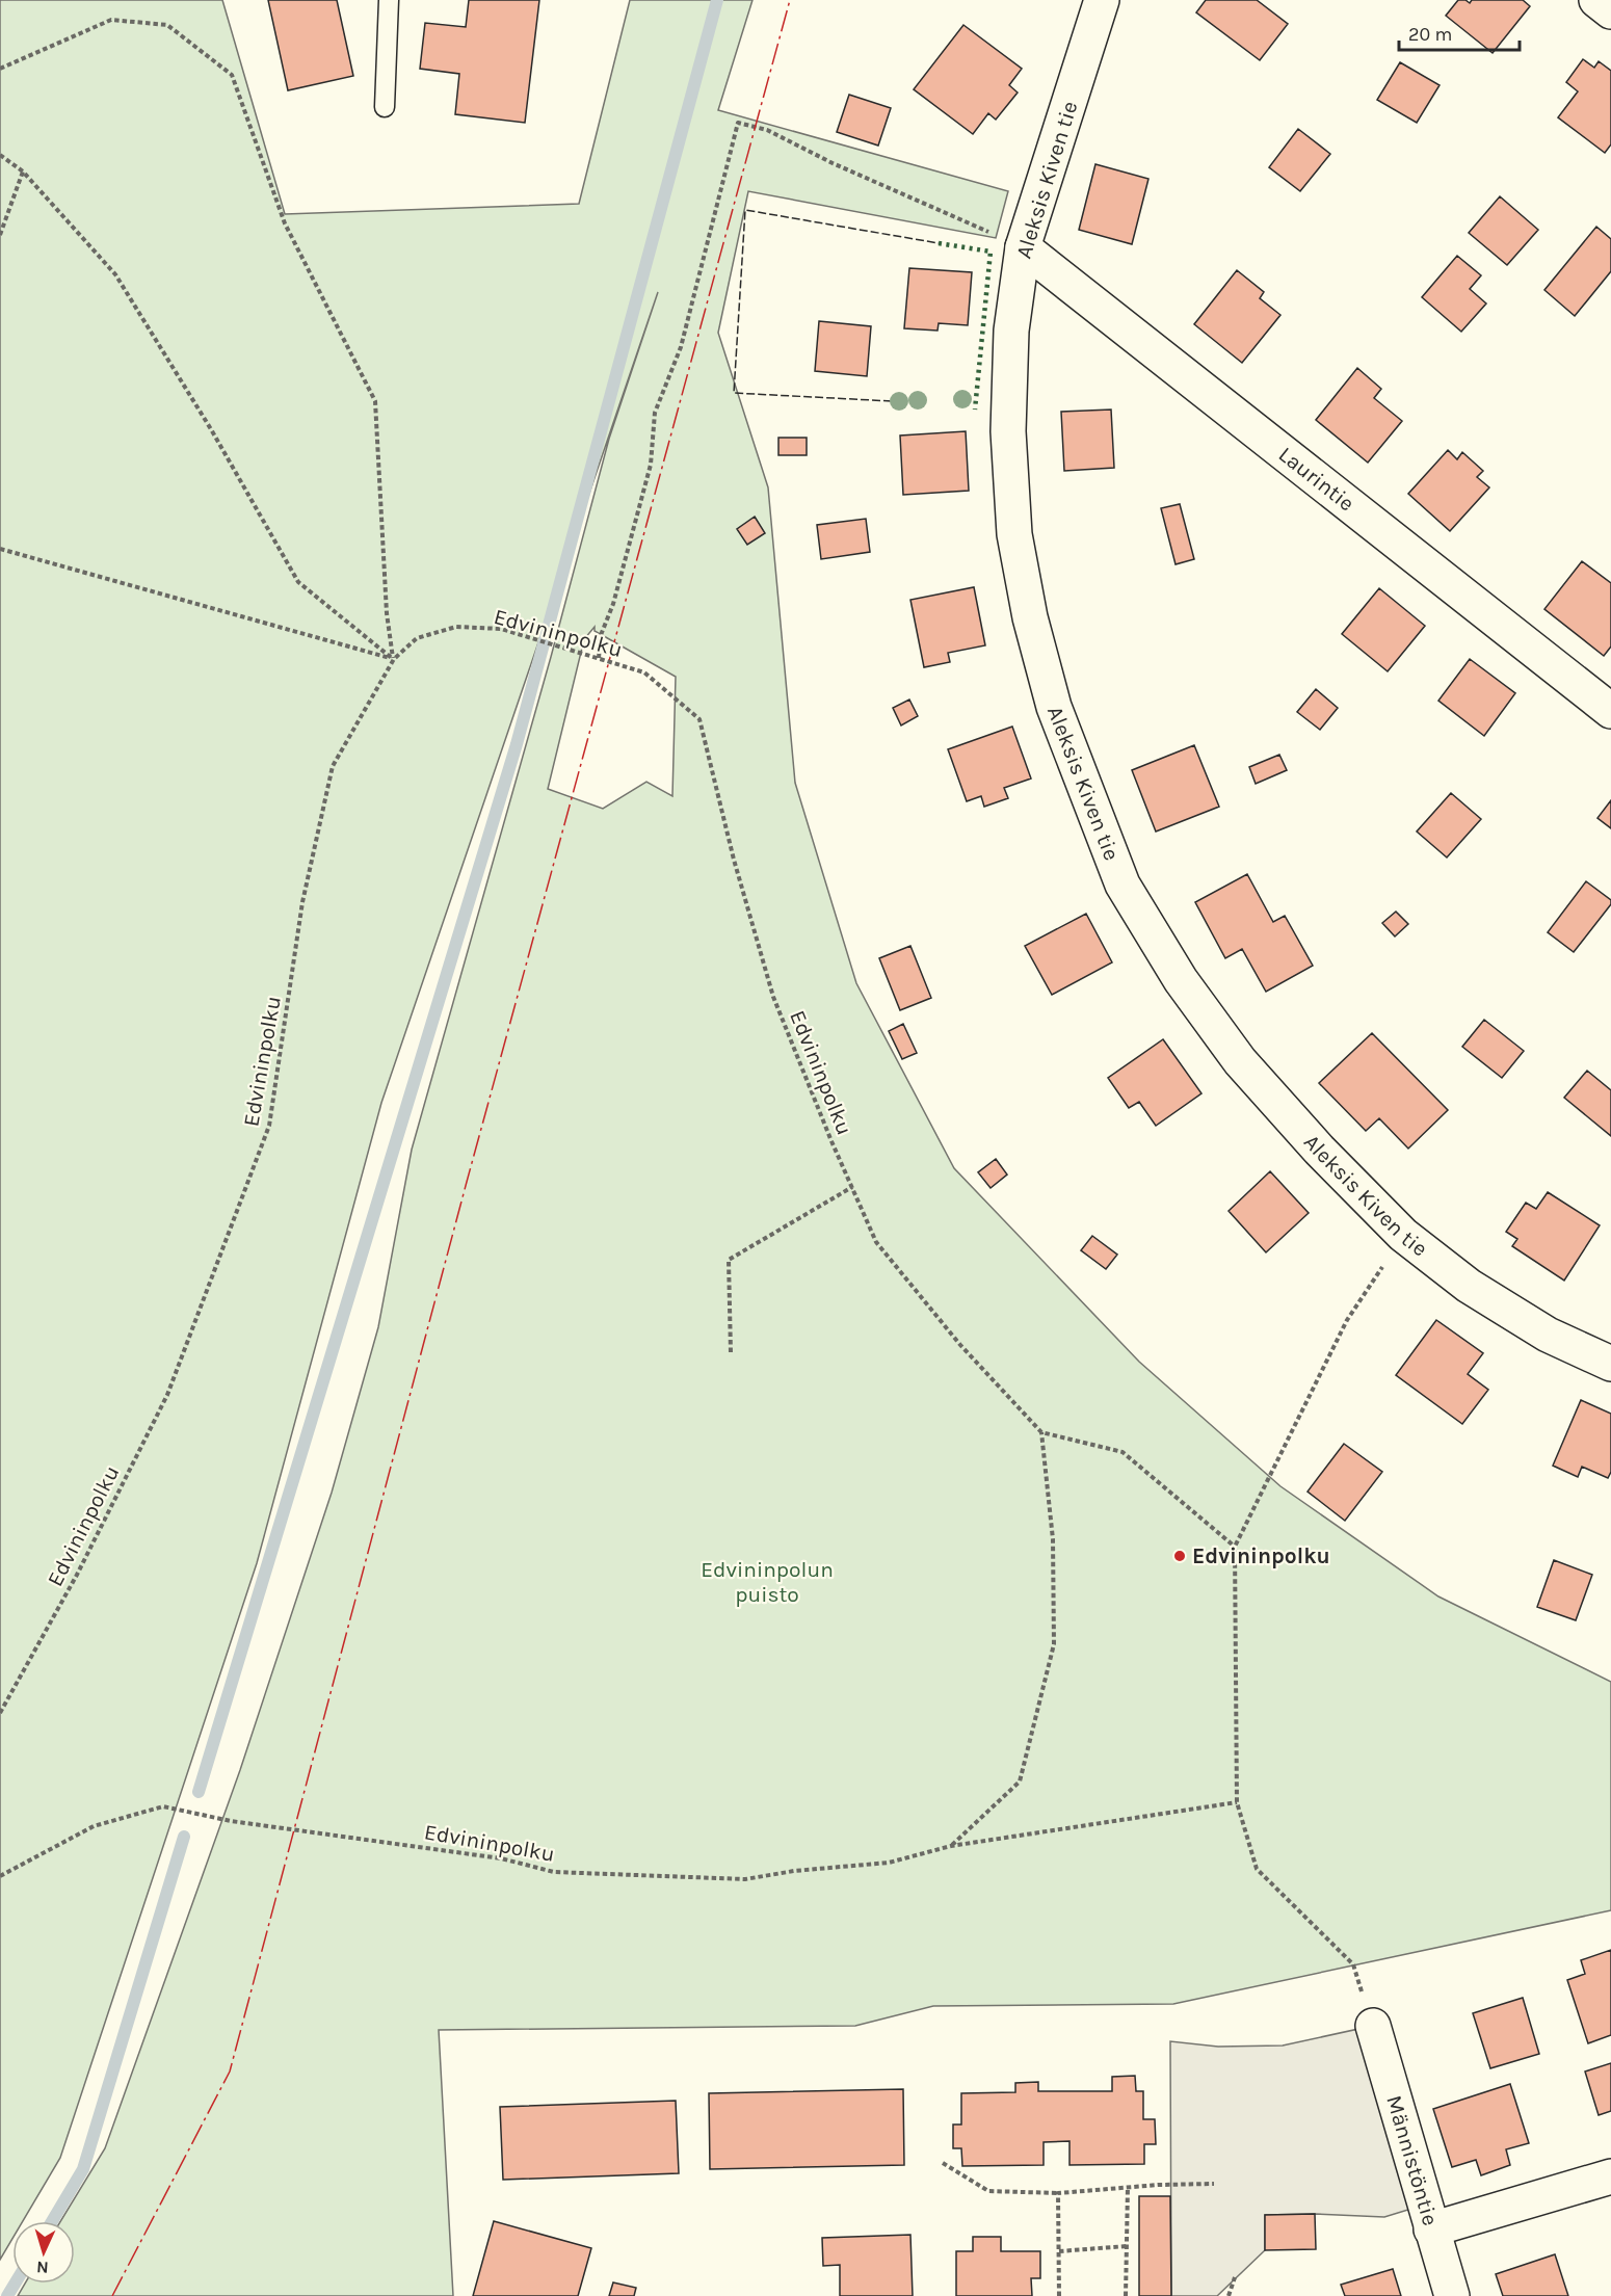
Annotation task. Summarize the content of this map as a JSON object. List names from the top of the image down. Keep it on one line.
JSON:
{"streets":{"street":["Aleksis Kiven tie","Laurintie","Männistöntie"],"path":["Edvininpolku"]},"crossings":[["Aleksis Kiven tie","Laurintie"]],"parks":["Edvininpolun puisto"],"places":["Edvininpolku"],"scale_bar":"20 m","north":"bottom"}
